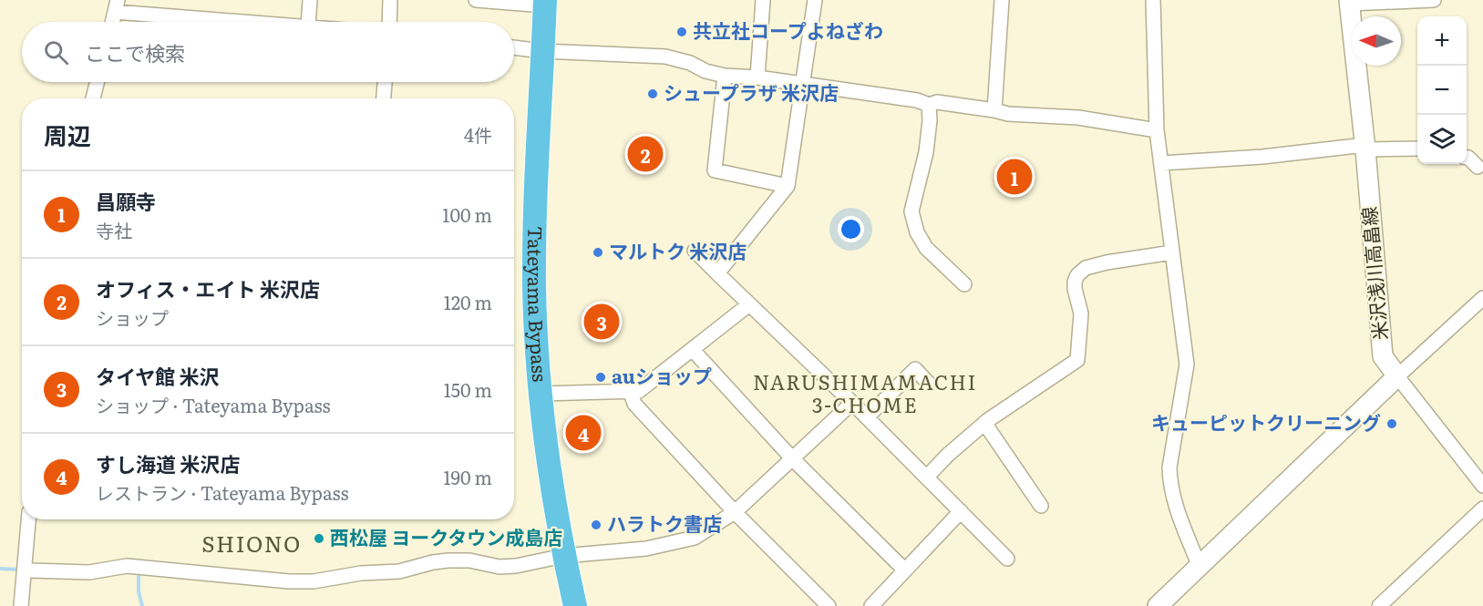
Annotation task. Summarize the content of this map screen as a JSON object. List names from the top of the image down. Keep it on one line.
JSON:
{"streets":{"highway":["Tateyama Bypass"],"main road":["米沢浅川高畠線"]},"districts":["NARUSHIMAMACHI 3-CHOME","SHIONO"],"places":["共立社コープよねざわ","シュープラザ 米沢店","マルトク 米沢店","auショップ","キューピットクリーニング","ハラトク書店","西松屋 ヨークタウン成島店"],"north":"left","page":{"map_buttons":["+","−"],"search":"ここで検索","heading":["周辺","4件"],"pins":["2","1","3","4"],"list":[{"mark":"1","name":"昌願寺","note":"寺社","value":"100 m"},{"mark":"2","name":"オフィス・エイト 米沢店","note":"ショップ","value":"120 m"},{"mark":"3","name":"タイヤ館 米沢","note":"ショップ · Tateyama Bypass","value":"150 m"},{"mark":"4","name":"すし海道 米沢店","note":"レストラン · Tateyama Bypass","value":"190 m"}]}}
